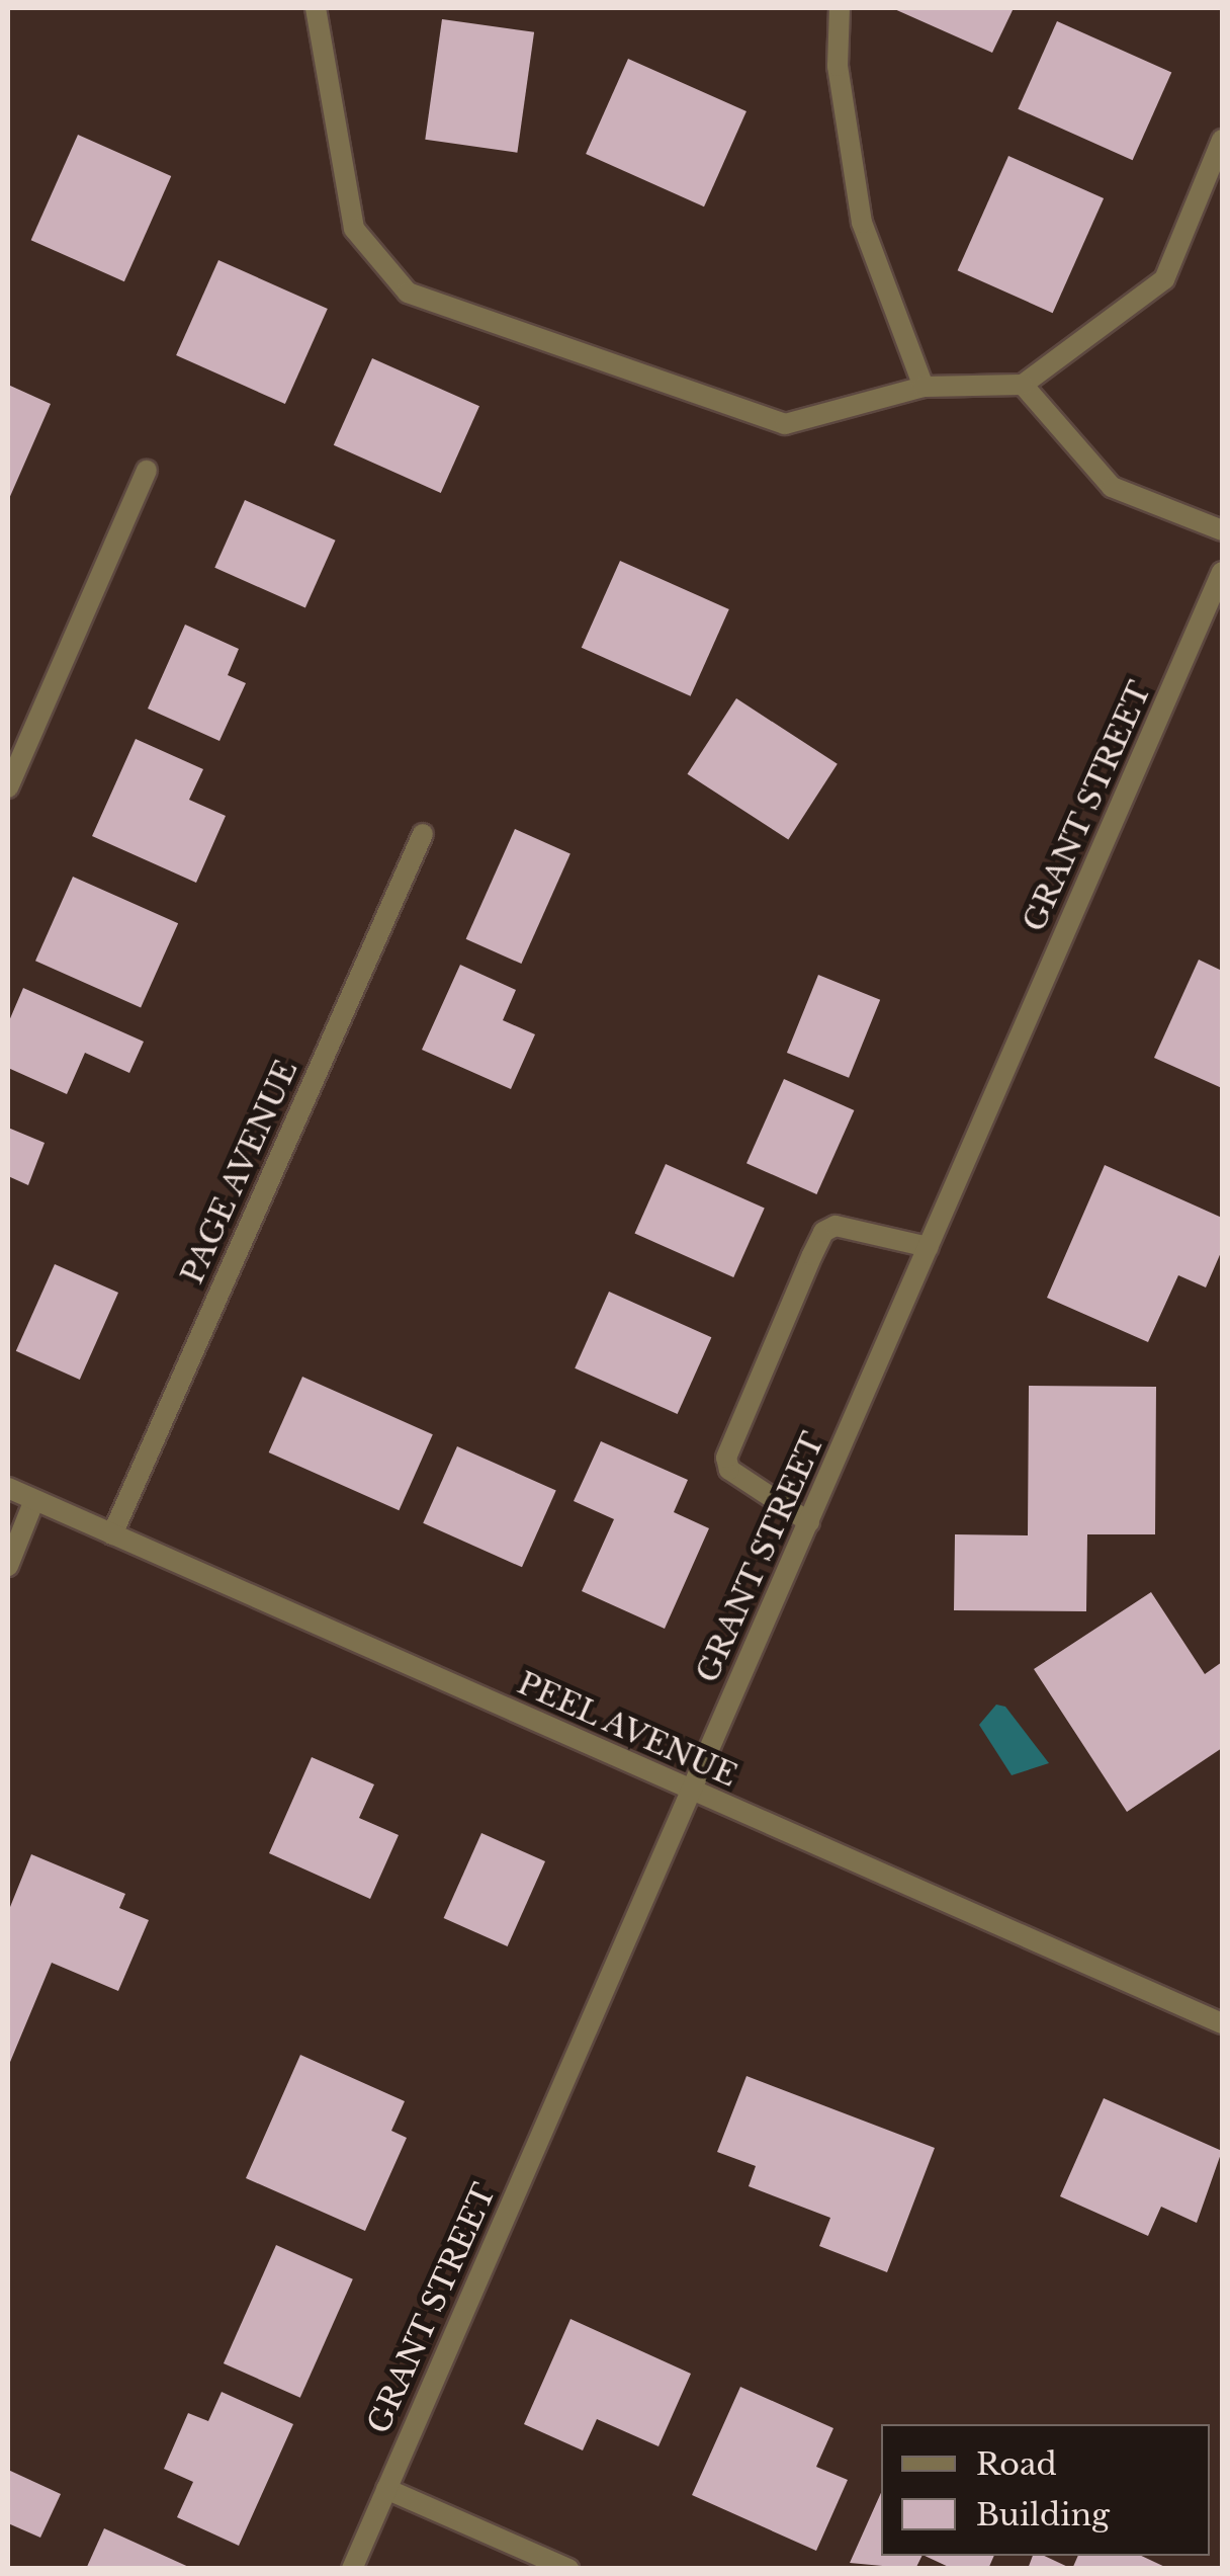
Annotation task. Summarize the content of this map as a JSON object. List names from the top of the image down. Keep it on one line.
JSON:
{"streets":{"street":["GRANT STREET","PAGE AVENUE","PEEL AVENUE"]},"crossings":[["GRANT STREET","PEEL AVENUE"],["PAGE AVENUE","PEEL AVENUE"]],"legend":["Road","Building"]}
